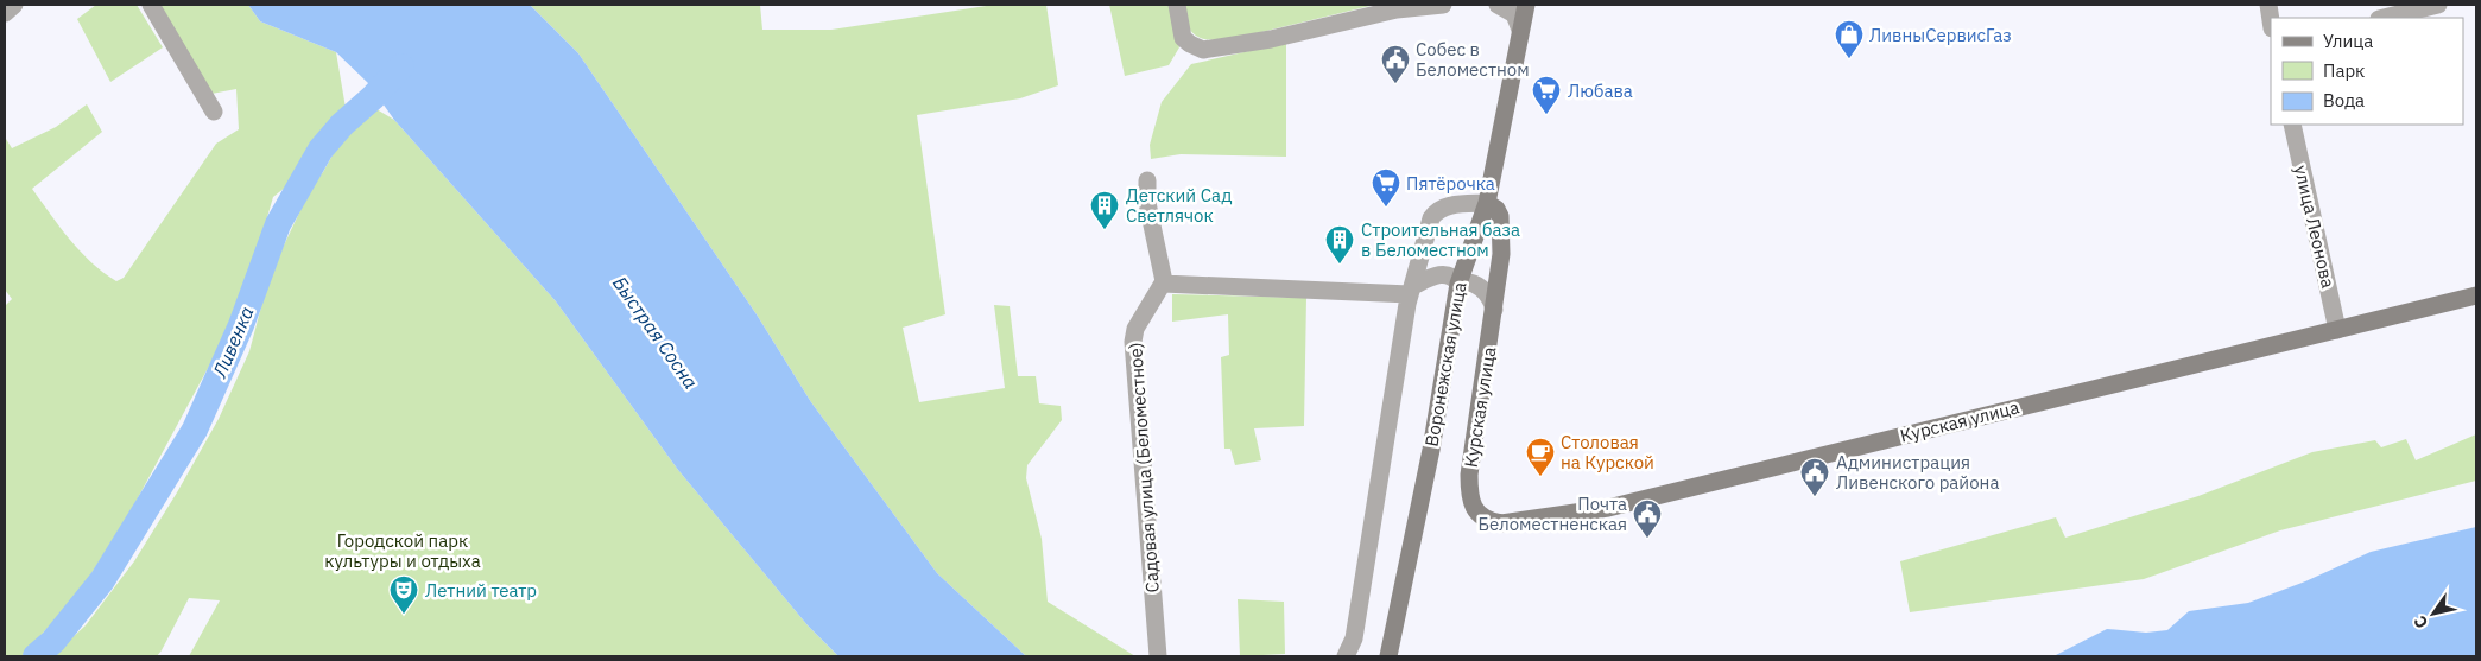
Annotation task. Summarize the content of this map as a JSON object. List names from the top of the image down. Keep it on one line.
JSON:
{"streets":{"street":["улица Леонова","Воронежская улица","Курская улица","Садовая улица (Беломестное)"]},"crossings":[["улица Леонова","Курская улица"],["Воронежская улица","Курская улица"]],"water":["Быстрая Сосна","Ливенка"],"parks":["Городской парк культуры и отдыха"],"places":{"shop":["ЛивныСервисГаз"],"public building":["Собес в Беломестном","Администрация Ливенского района","Почта Беломестненская"],"supermarket":["Любава","Пятёрочка"],"building":["Детский Сад Светлячок","Строительная база в Беломестном"],"cafe":["Столовая на Курской"],"theatre":["Летний театр"]},"legend":["Улица","Парк","Вода"],"north":"bottom left"}
